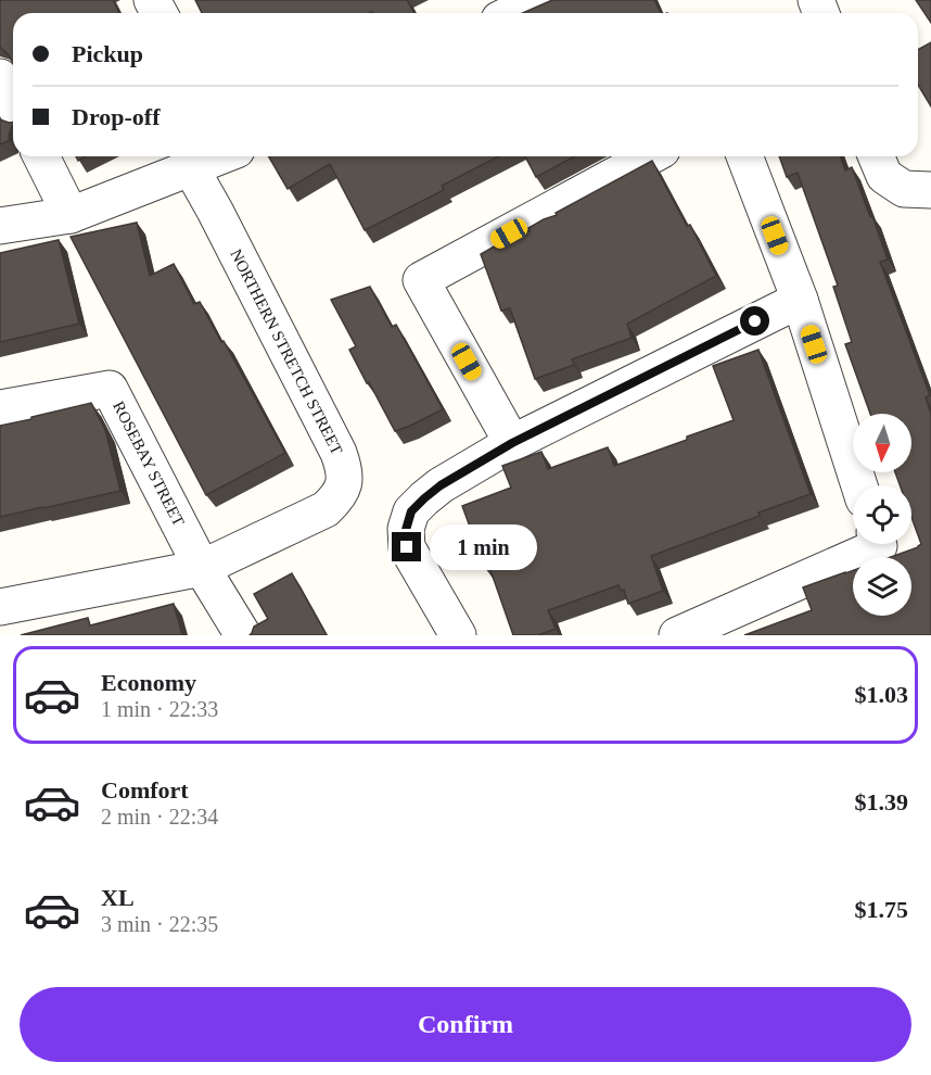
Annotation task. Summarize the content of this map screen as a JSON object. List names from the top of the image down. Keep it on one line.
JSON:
{"streets":{"street":["NORTHERN STRETCH STREET","ROSEBAY STREET"]},"crossings":[["NORTHERN STRETCH STREET","ROSEBAY STREET"]],"north":"bottom","page":{"banner":["Pickup","Drop-off"],"bubble":"1 min","list":[{"name":"Economy","note":"1 min · 22:33","value":"$1.03"},{"name":"Comfort","note":"2 min · 22:34","value":"$1.39"},{"name":"XL","note":"3 min · 22:35","value":"$1.75"}],"buttons":"Confirm"}}
